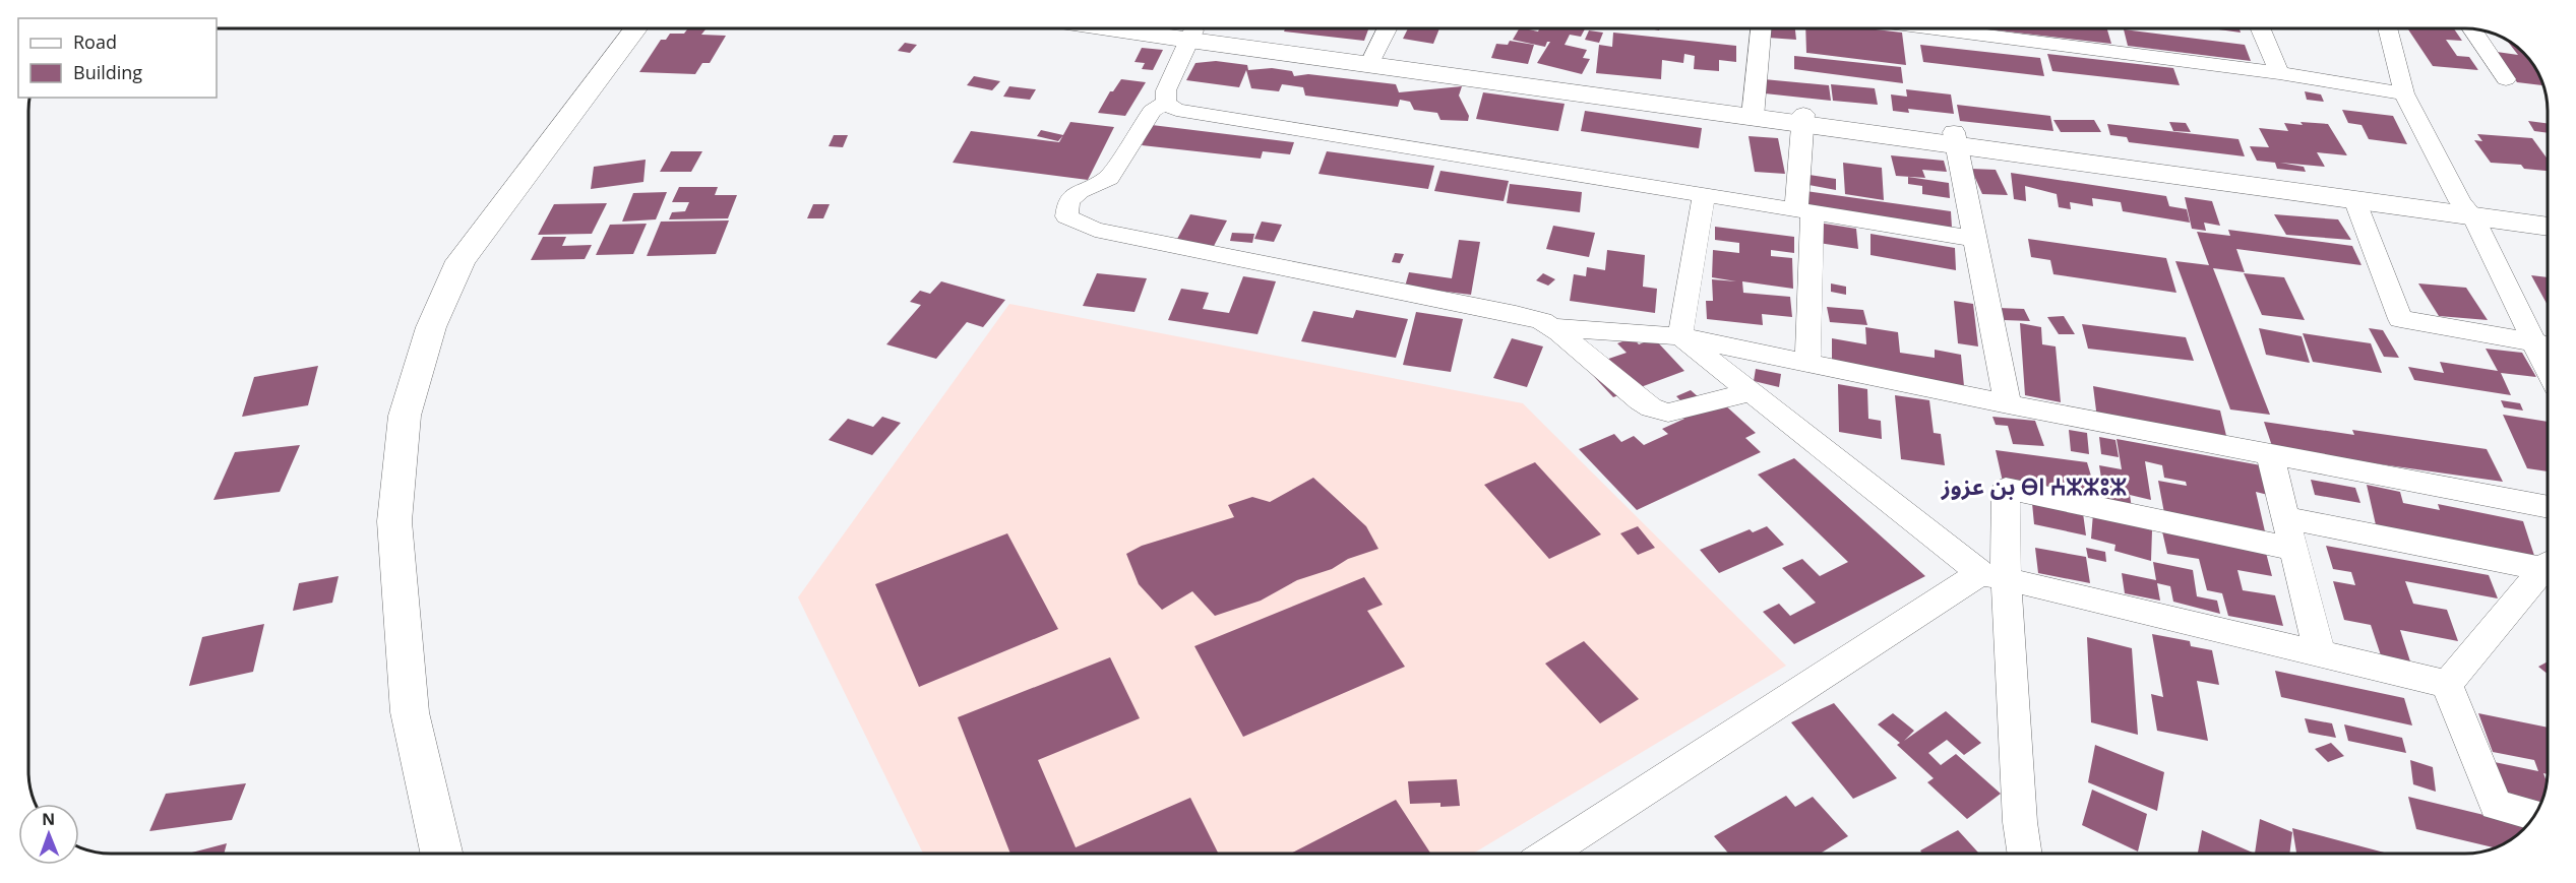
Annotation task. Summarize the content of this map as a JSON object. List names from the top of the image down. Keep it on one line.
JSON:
{"districts":["بن عزوز ⴱⵏ ⵄⵣⵣⵓⵣ"],"legend":["Road","Building"],"north":"top"}
